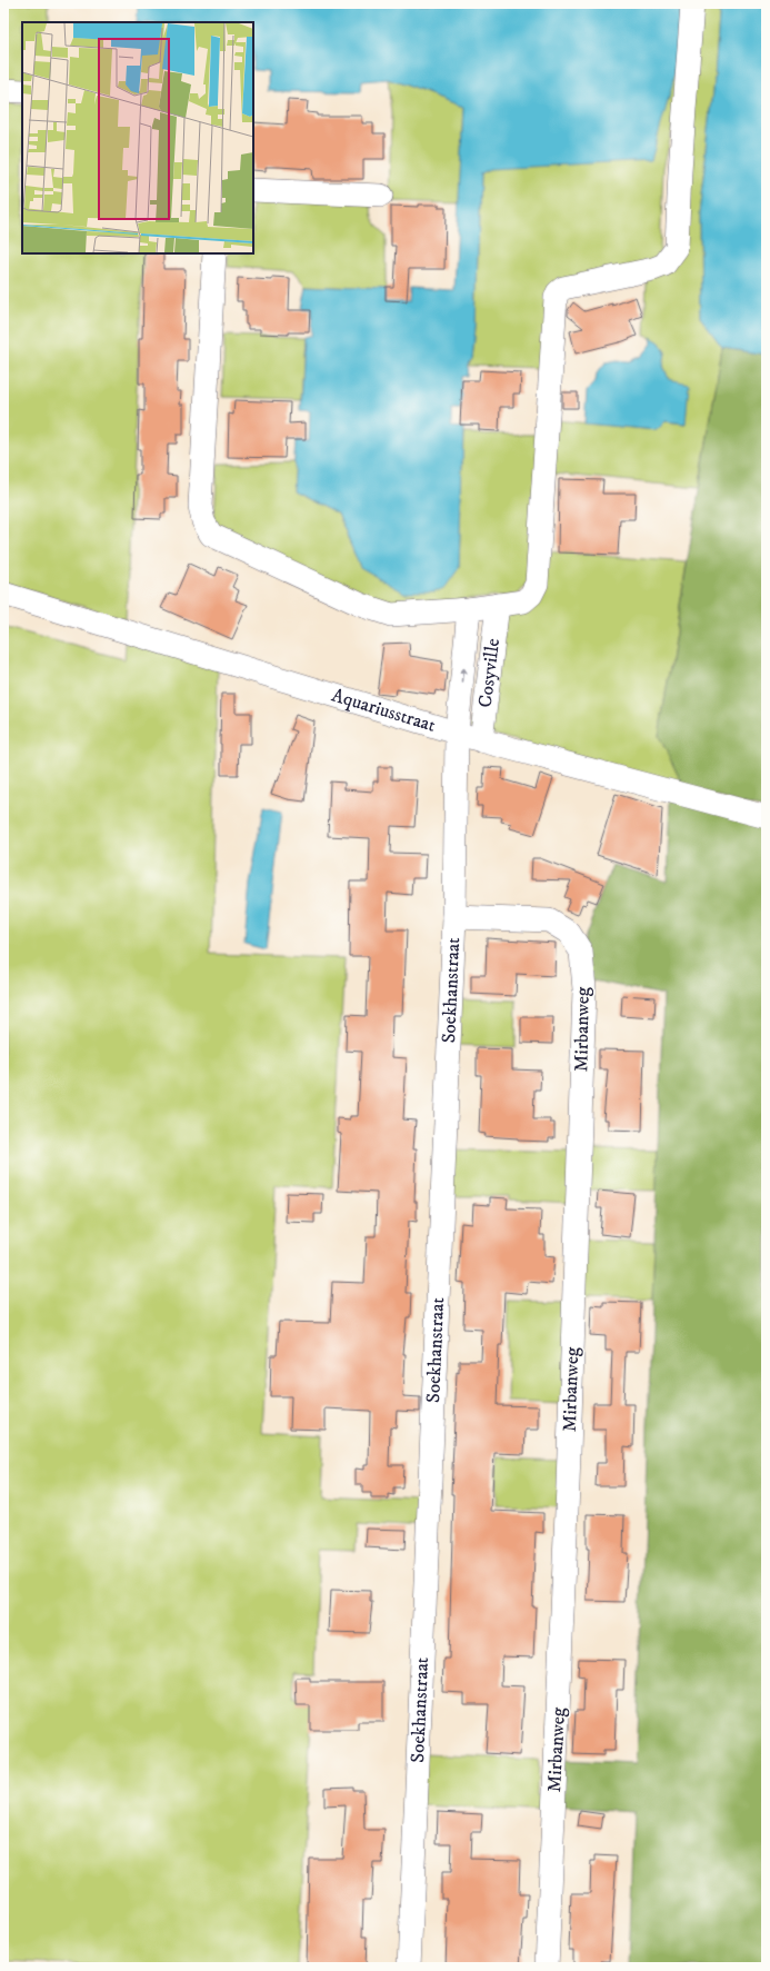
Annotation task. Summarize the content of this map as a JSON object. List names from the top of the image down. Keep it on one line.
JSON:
{"streets":{"street":["Cosyville","Aquariusstraat","Soekhanstraat","Mirbanweg"]},"crossings":[["Cosyville","Aquariusstraat"],["Cosyville","Soekhanstraat"],["Aquariusstraat","Soekhanstraat"],["Soekhanstraat","Mirbanweg"]]}
